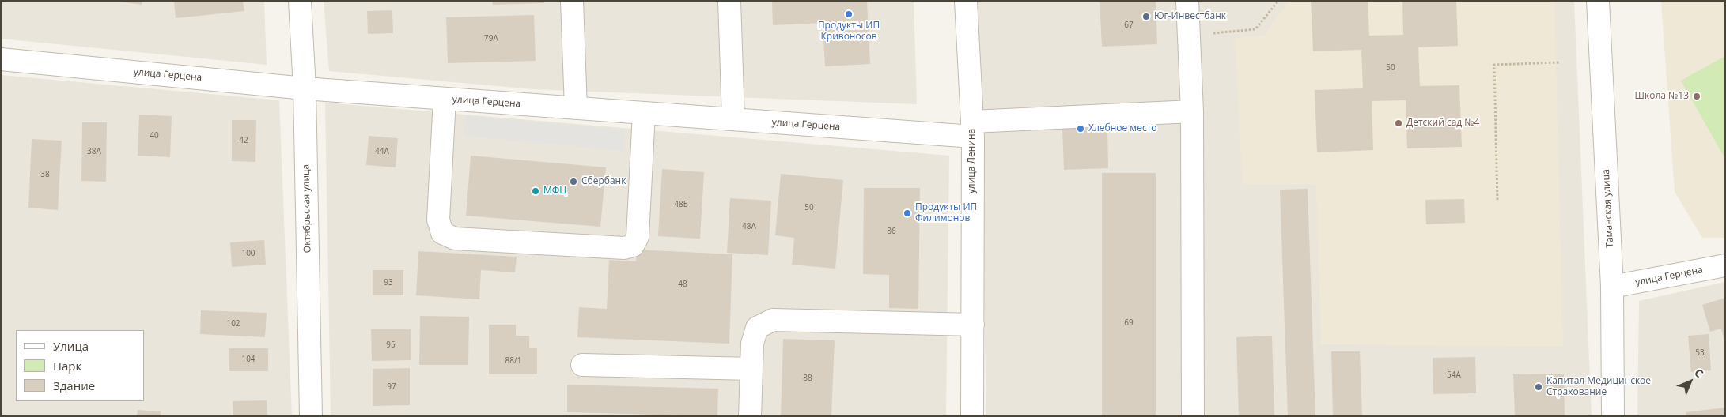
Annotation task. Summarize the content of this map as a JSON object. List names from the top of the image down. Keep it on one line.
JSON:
{"streets":{"street":["улица Герцена","улица Ленина","Октябрьская улица","Таманская улица"]},"crossings":[["улица Герцена","улица Ленина"],["улица Герцена","Октябрьская улица"],["улица Герцена","Таманская улица"]],"places":["Продукты ИП Кривоносов","Юг-Инвестбанк","Школа №13","Детский сад №4","Хлебное место","Сбербанк","МФЦ","Продукты ИП Филимонов","Капитал Медицинское Страхование"],"house_numbers":["67","79А","50","40","42","38А","44А","38","48Б","50","48А","86","100","93","48","69","102","95","53","104","88/1","54А","88","97"],"legend":["Улица","Парк","Здание"],"north":"top right"}
